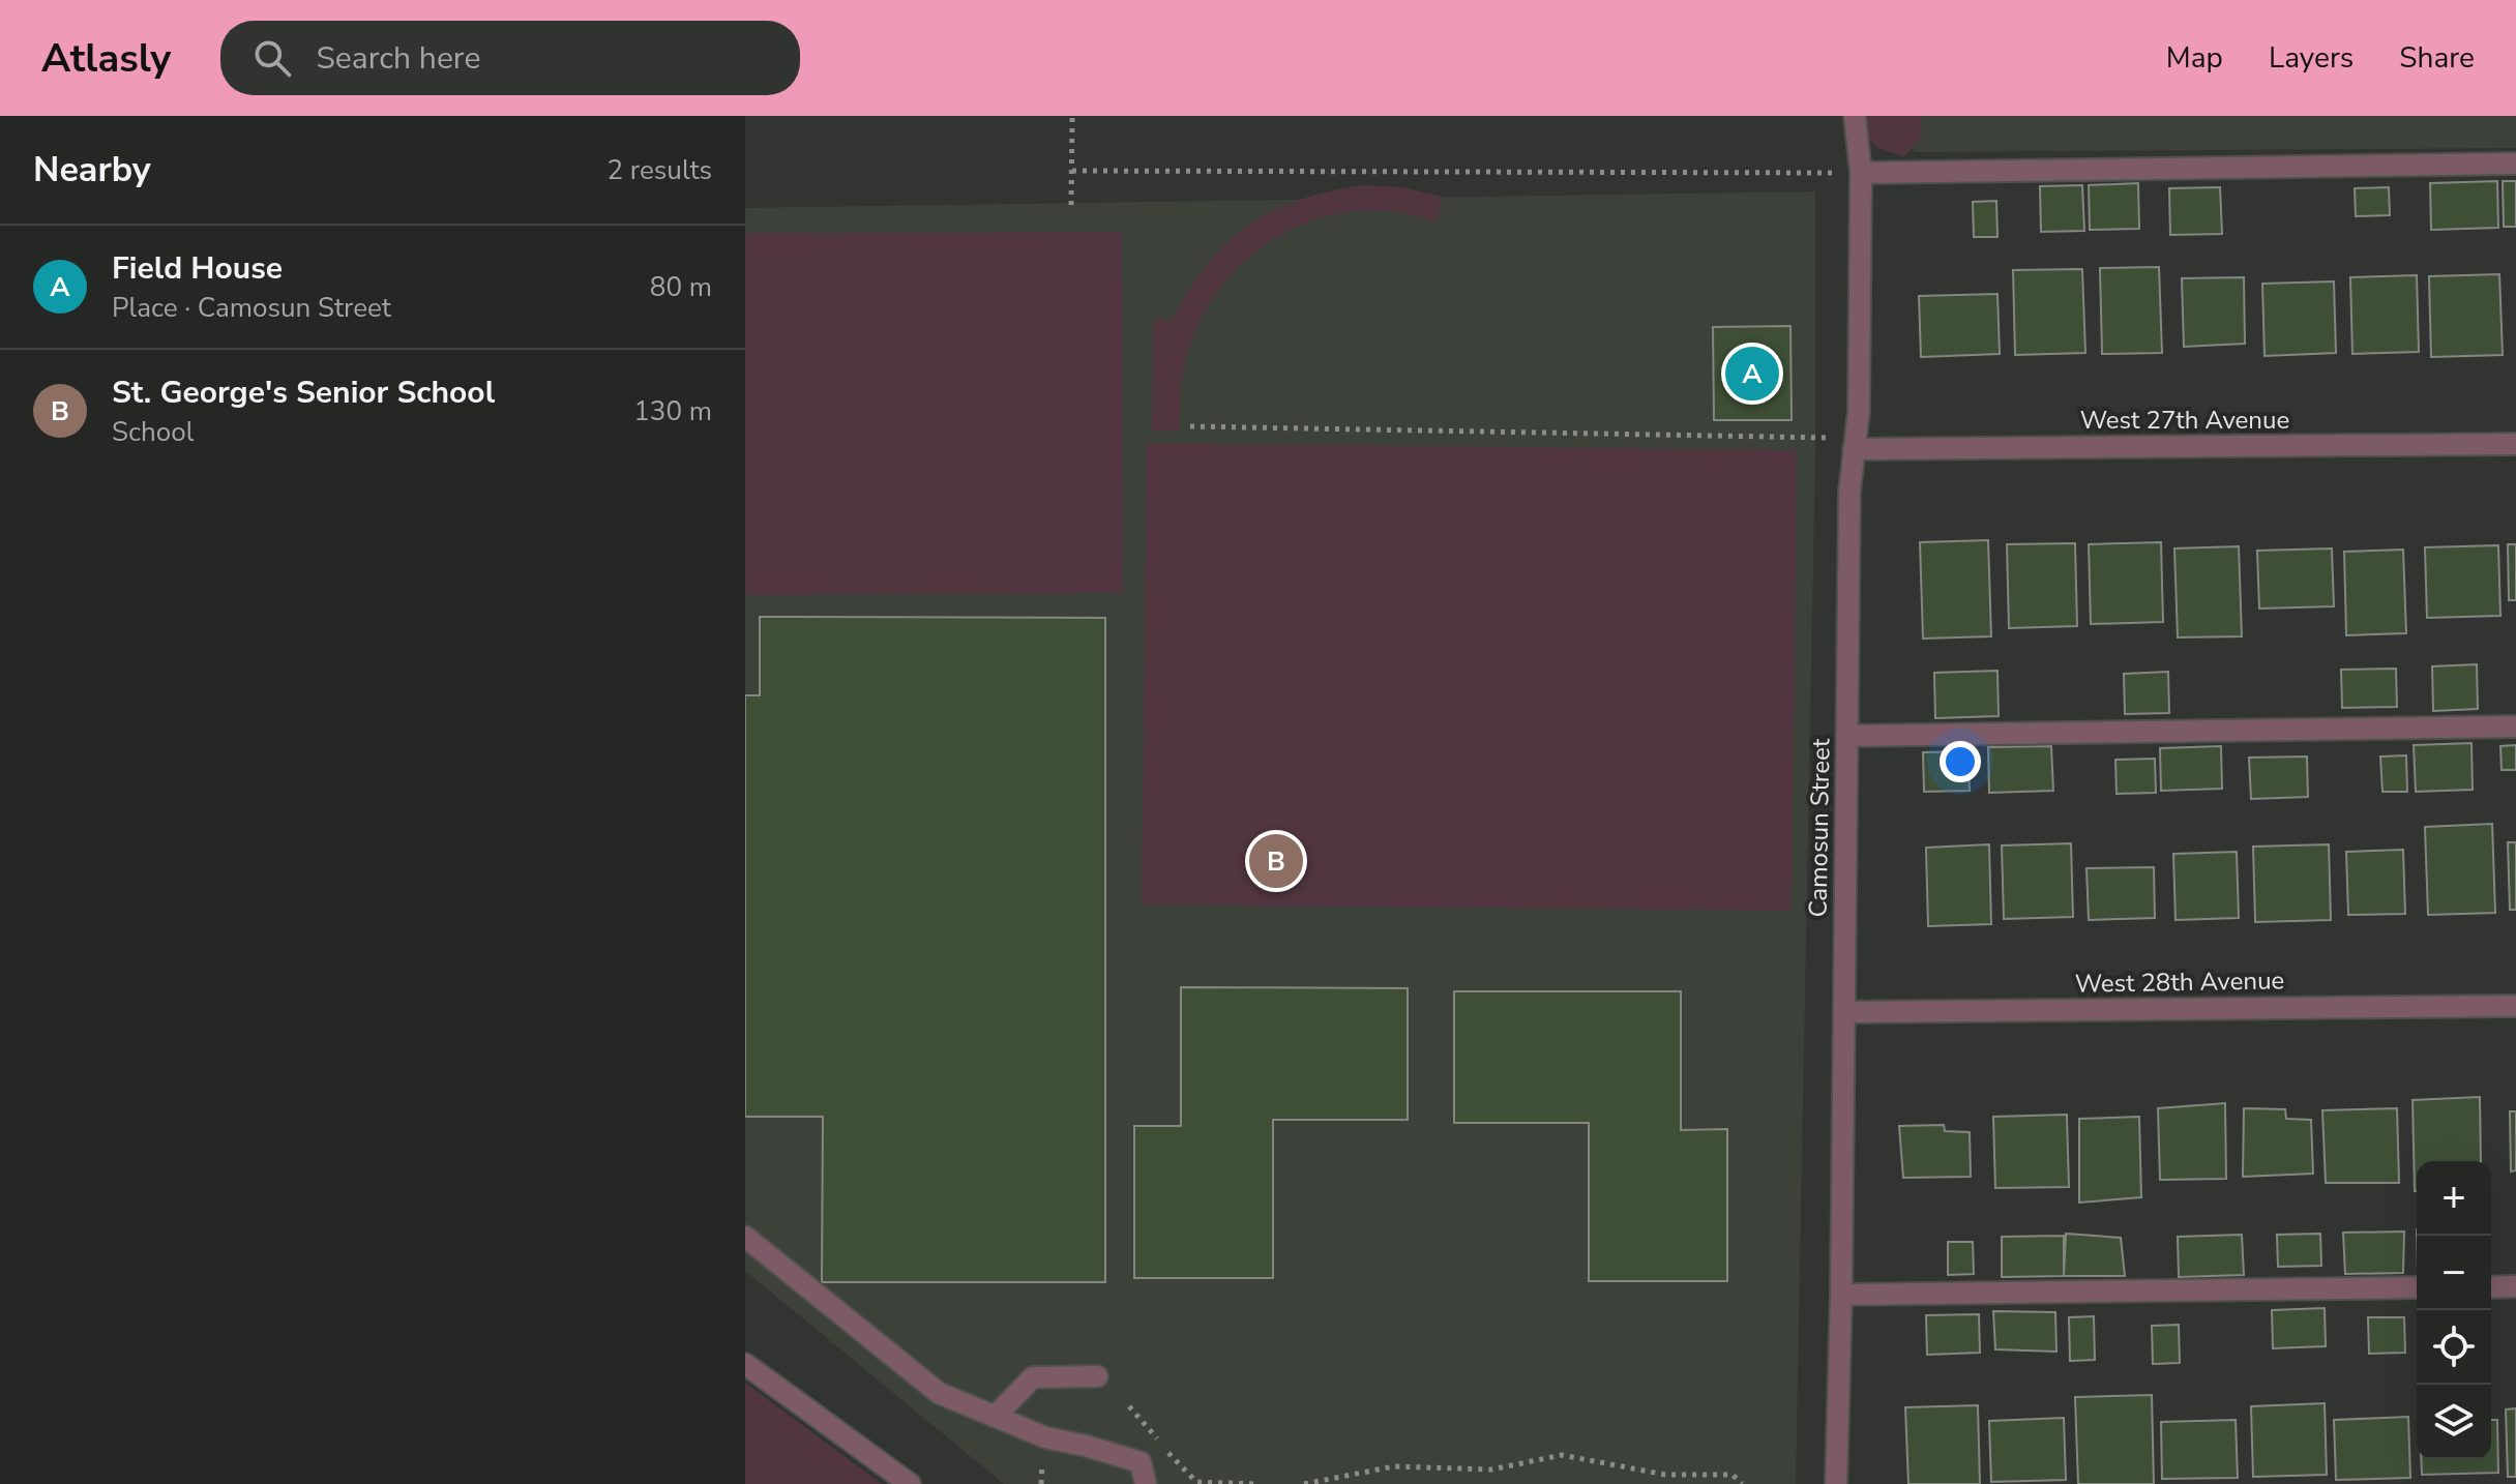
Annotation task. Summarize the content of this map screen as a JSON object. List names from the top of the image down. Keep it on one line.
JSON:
{"streets":{"street":["West 27th Avenue","Camosun Street","West 28th Avenue"]},"crossings":[["West 27th Avenue","Camosun Street"],["Camosun Street","West 28th Avenue"]],"page":{"header":"Atlasly","search":"Search here","nav":["Map","Layers","Share"],"heading":["Nearby","2 results"],"list":[{"mark":"A","name":"Field House","note":"Place · Camosun Street","value":"80 m"},{"mark":"B","name":"St. George's Senior School","note":"School","value":"130 m"}],"pins":["A","B"],"map_buttons":["+","−"]}}
